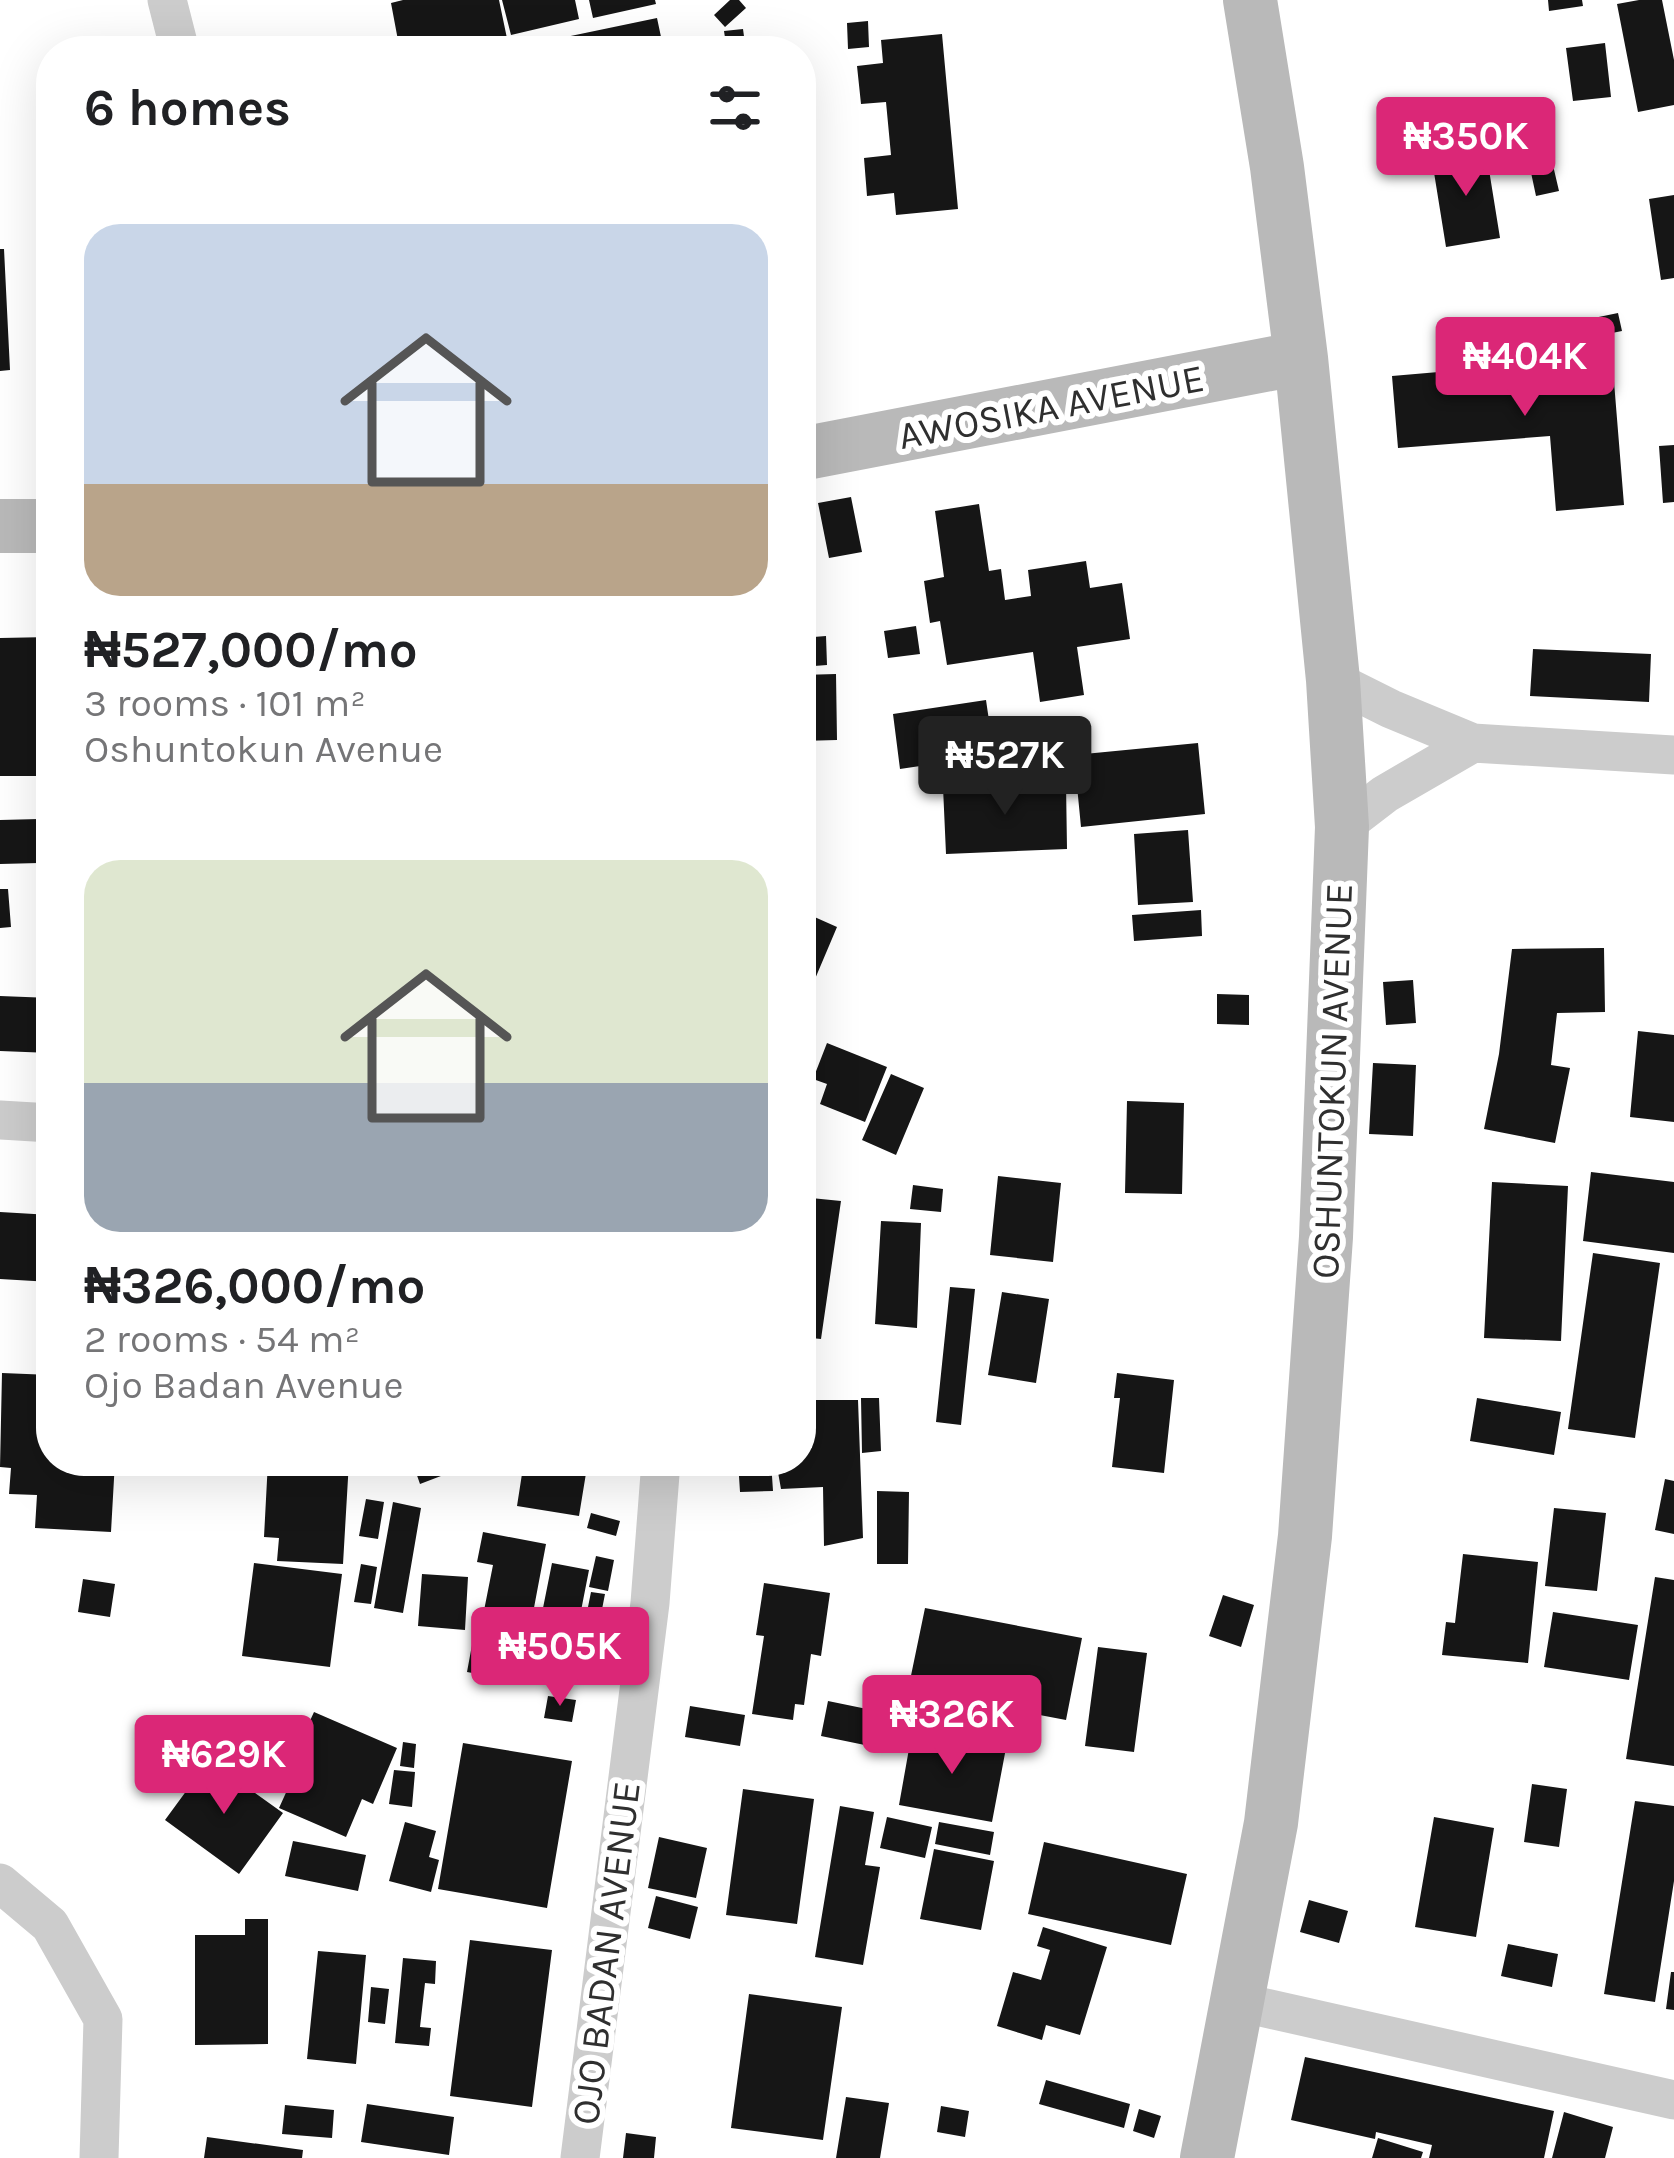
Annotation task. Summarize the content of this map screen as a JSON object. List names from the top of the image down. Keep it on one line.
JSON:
{"streets":{"main road":["AWOSIKA AVENUE","OSHUNTOKUN AVENUE"],"street":["OJO BADAN AVENUE"]},"crossings":[["AWOSIKA AVENUE","OSHUNTOKUN AVENUE"]],"page":{"heading":"6 homes","price":["₦350K","₦404K","₦527K","₦505K","₦326K","₦629K"],"list":[{"name":"₦527,000/mo","note":"3 rooms · 101 m² · Oshuntokun Avenue"},{"name":"₦326,000/mo","note":"2 rooms · 54 m² · Ojo Badan Avenue"}]}}
